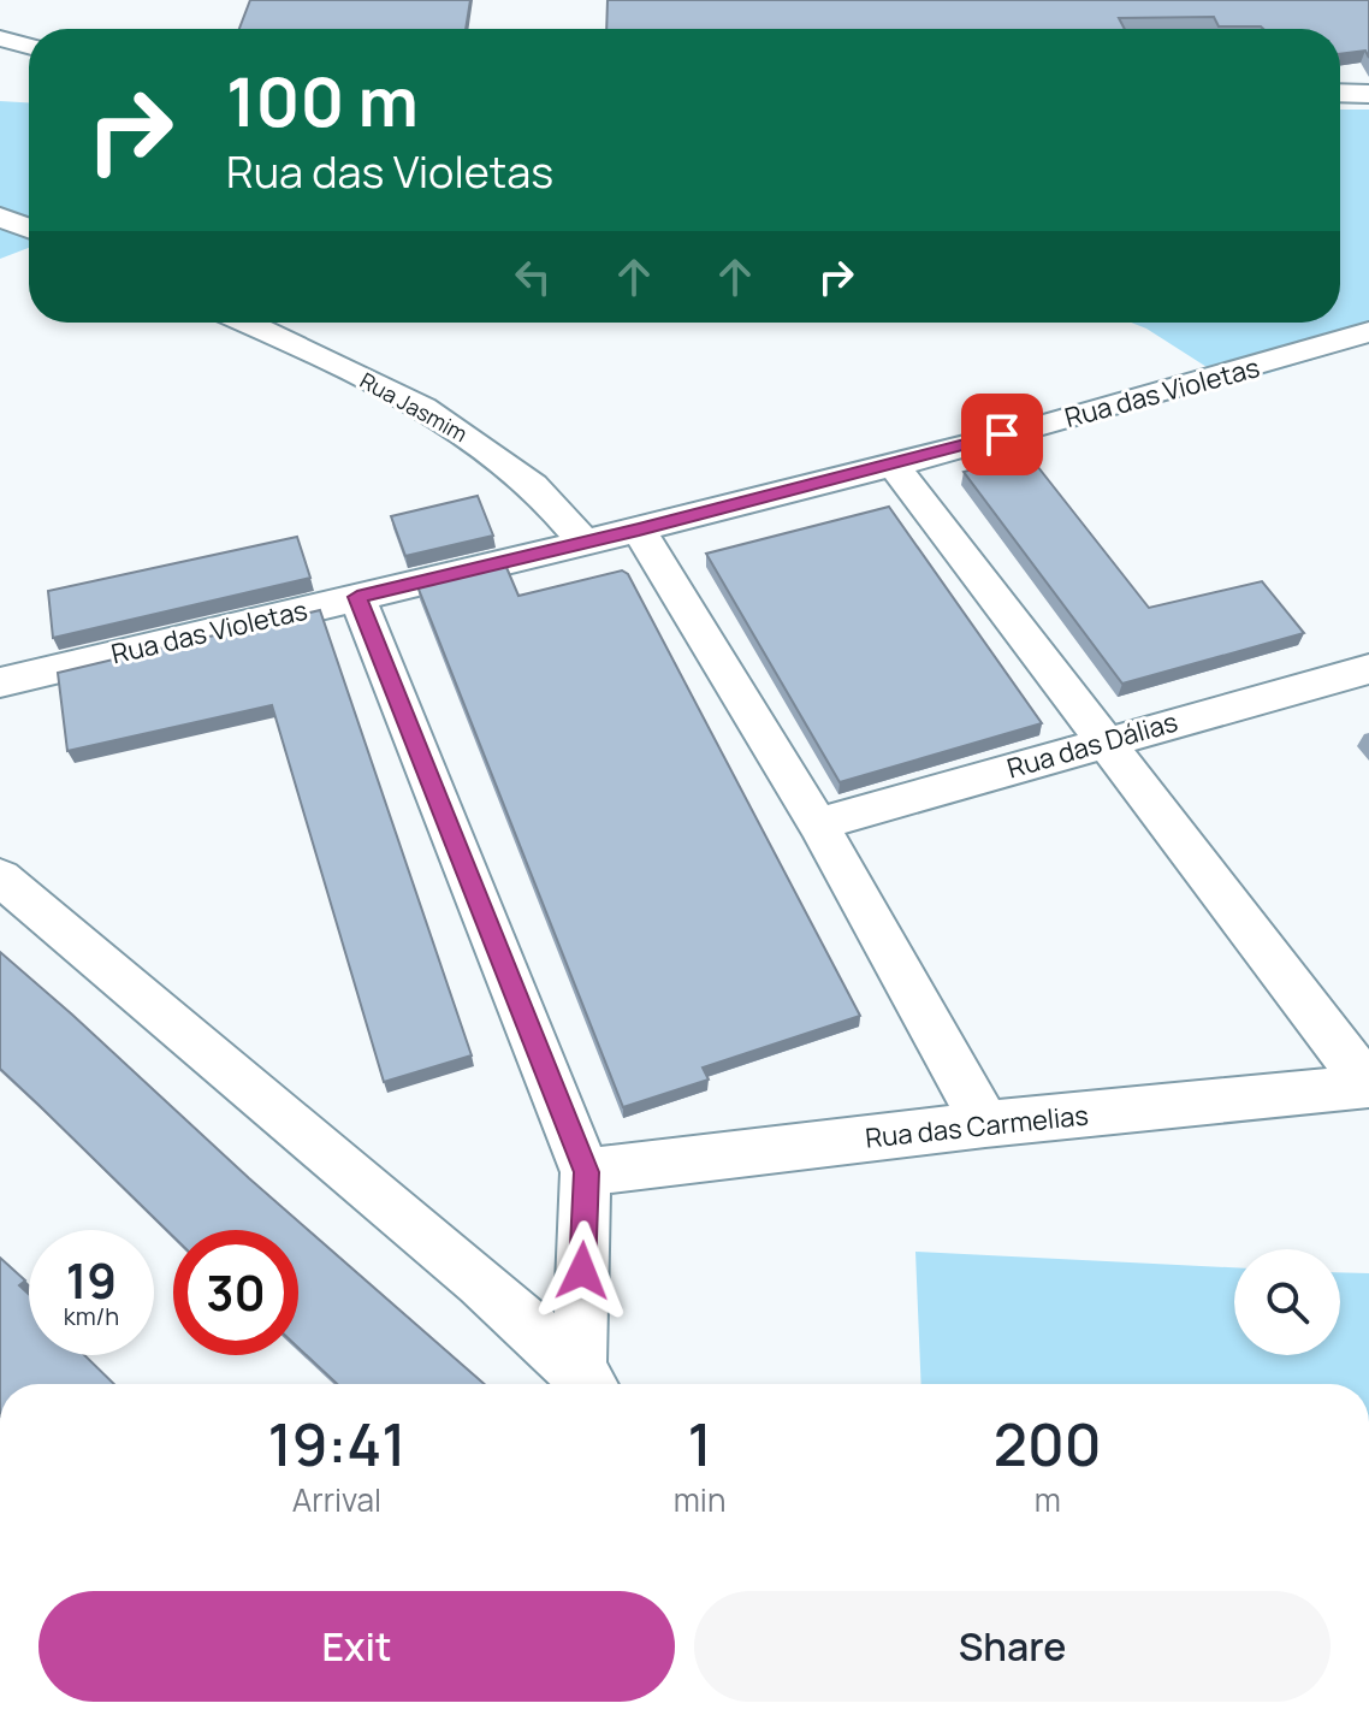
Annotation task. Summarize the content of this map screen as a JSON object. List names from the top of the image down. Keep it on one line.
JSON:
{"streets":{"street":["Rua das Violetas","Rua Jasmim","Rua das Dálias","Rua das Carmelias"]},"crossings":[["Rua das Violetas","Rua Jasmim"]],"page":{"turn":["100 m","Rua das Violetas"],"speed":"19 km/h","limit":"30","eta":["19:41","Arrival","1","min","200","m"],"buttons":["Exit","Share"]}}
